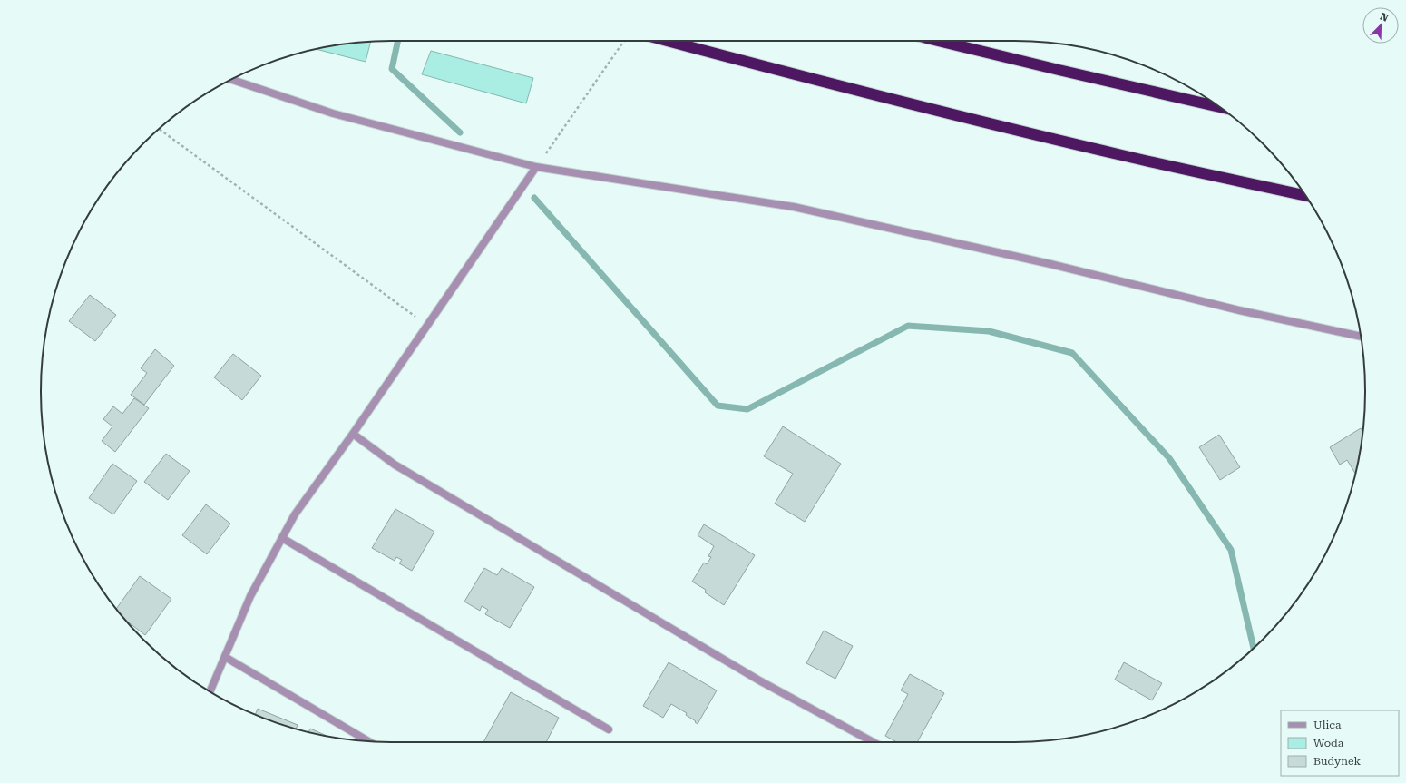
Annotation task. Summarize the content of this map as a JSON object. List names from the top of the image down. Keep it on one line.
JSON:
{"legend":["Ulica","Woda","Budynek"],"north":"top right"}
